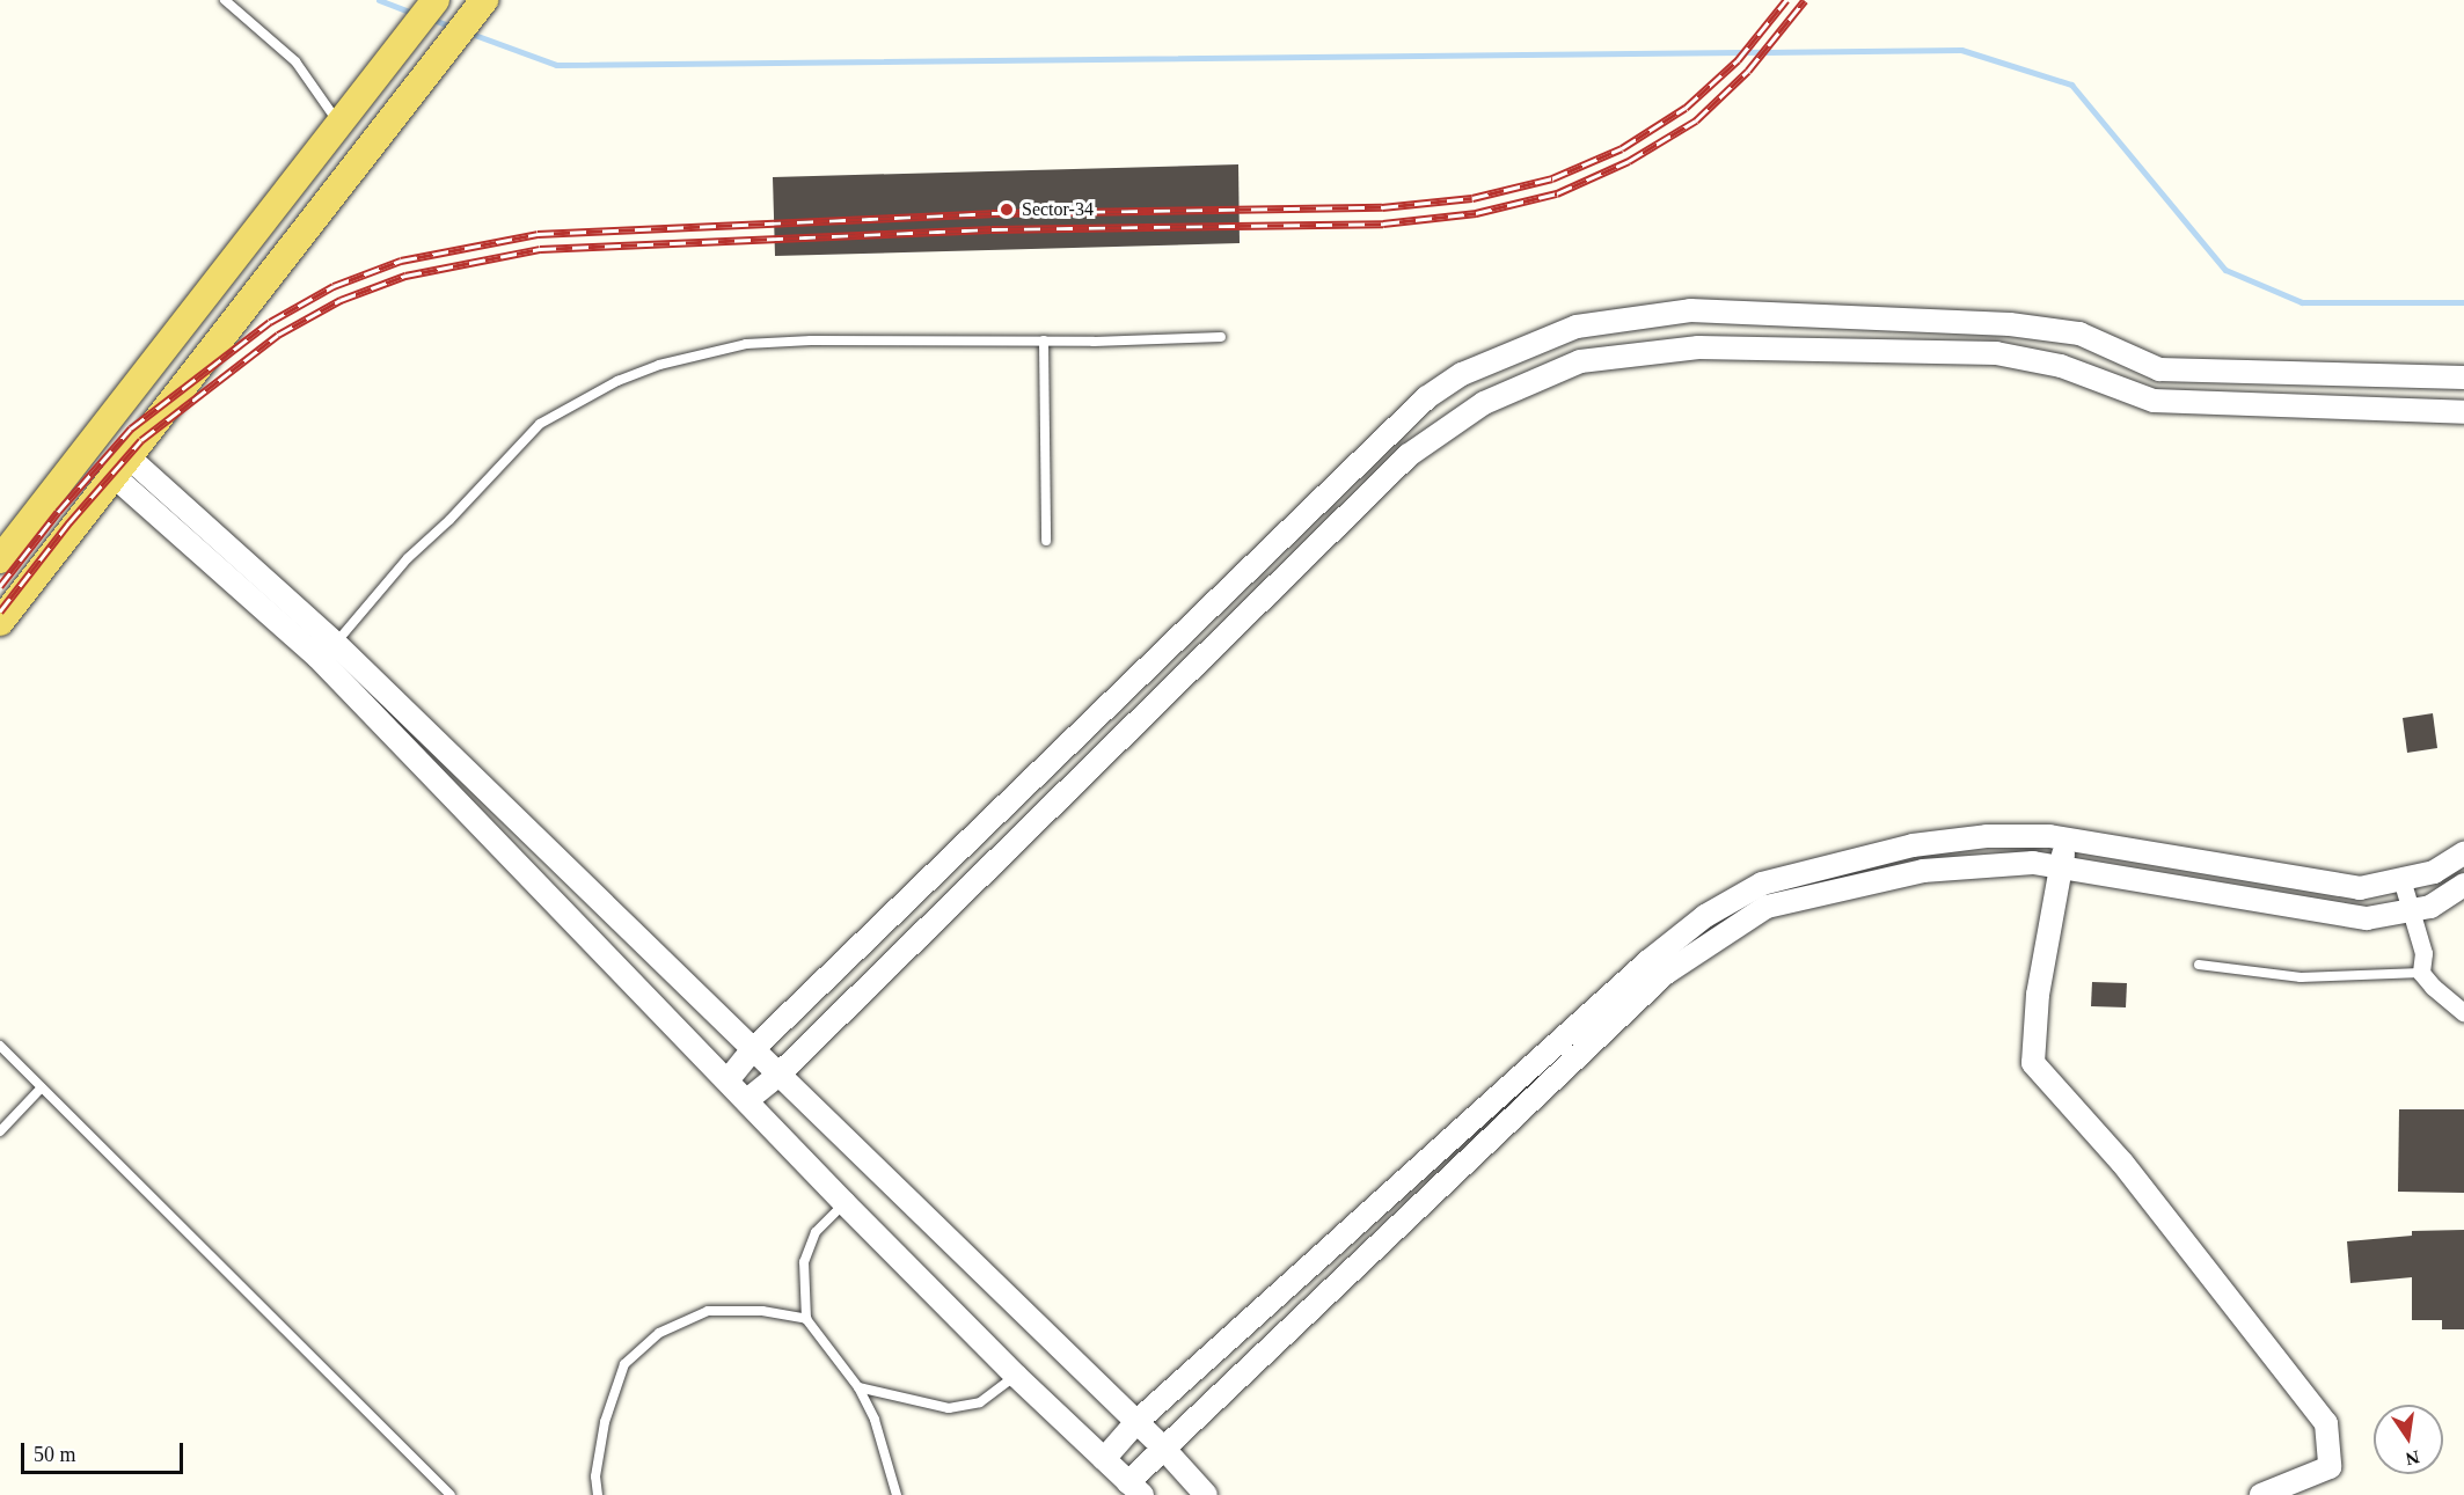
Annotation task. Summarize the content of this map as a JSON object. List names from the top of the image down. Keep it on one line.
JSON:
{"places":["Sector-34"],"scale_bar":"50 m","north":"bottom"}
